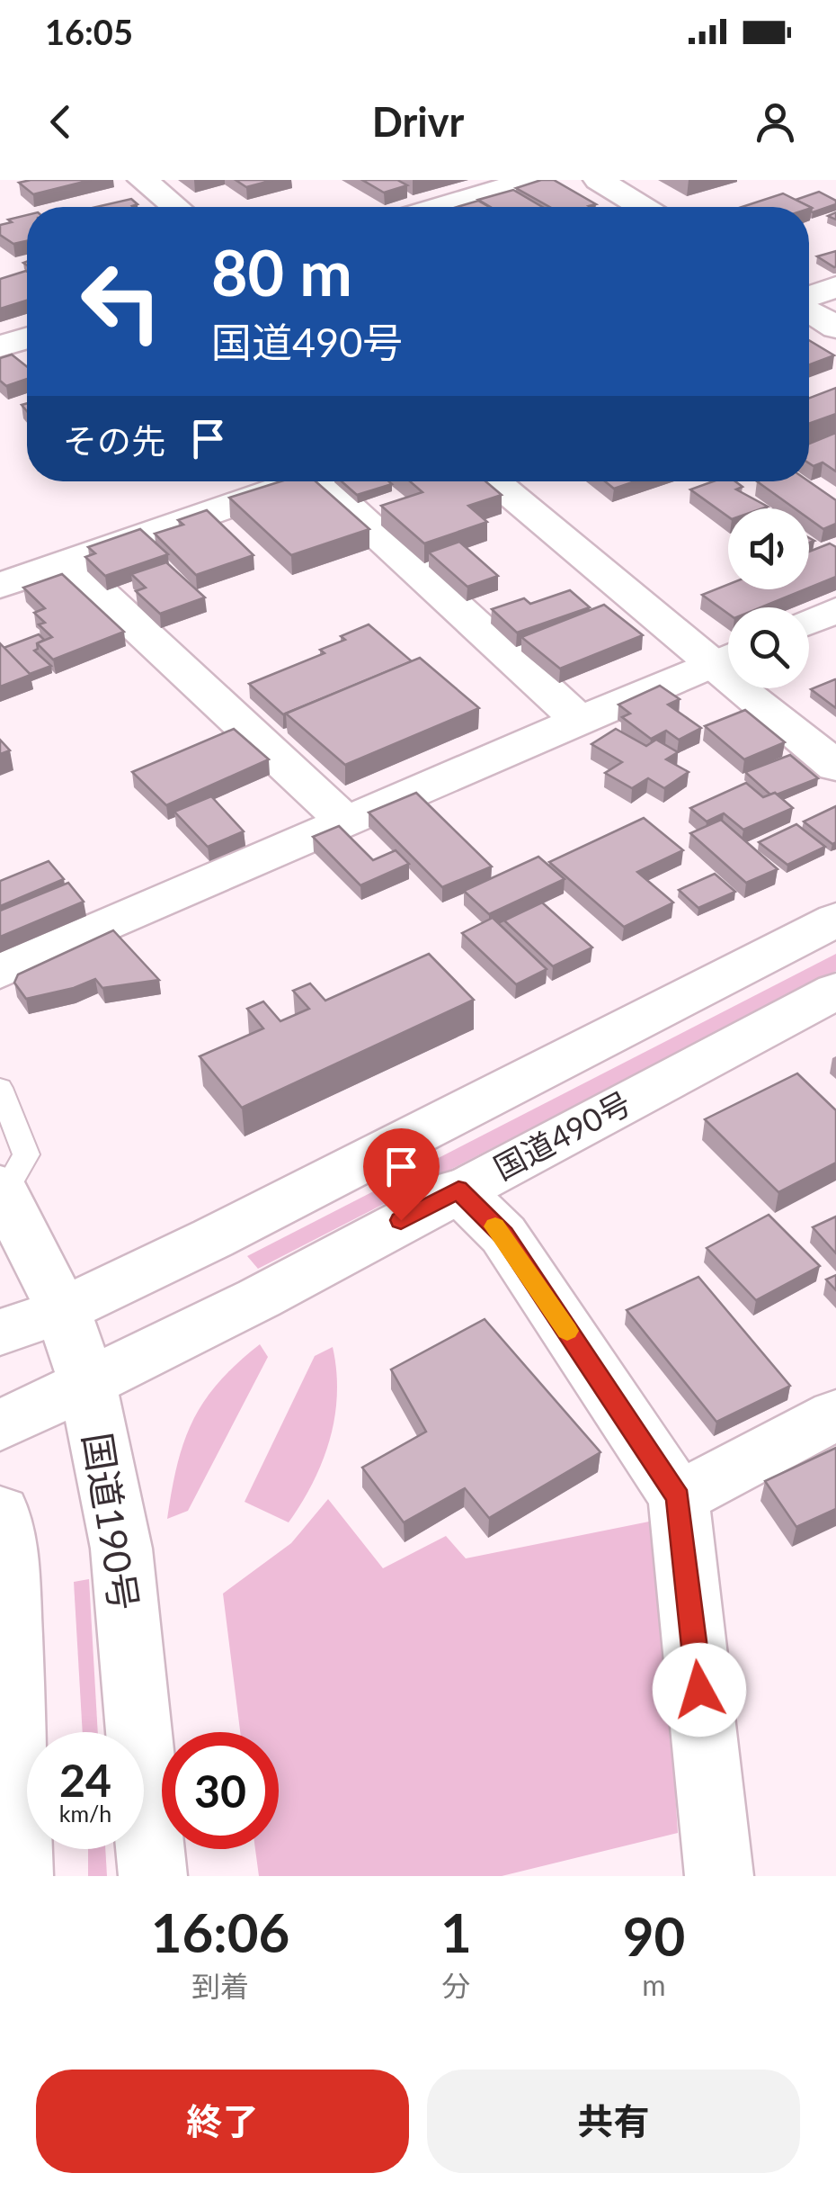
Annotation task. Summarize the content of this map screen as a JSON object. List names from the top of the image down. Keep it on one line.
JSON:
{"streets":{"main road":["国道490号","国道190号"]},"crossings":[["国道490号","国道190号"]],"page":{"status":"16:05","header":"Drivr","turn":["80 m","国道490号"],"then":"その先","speed":"24 km/h","limit":"30","eta":["16:06","到着","1","分","90","m"],"buttons":["終了","共有"]}}
